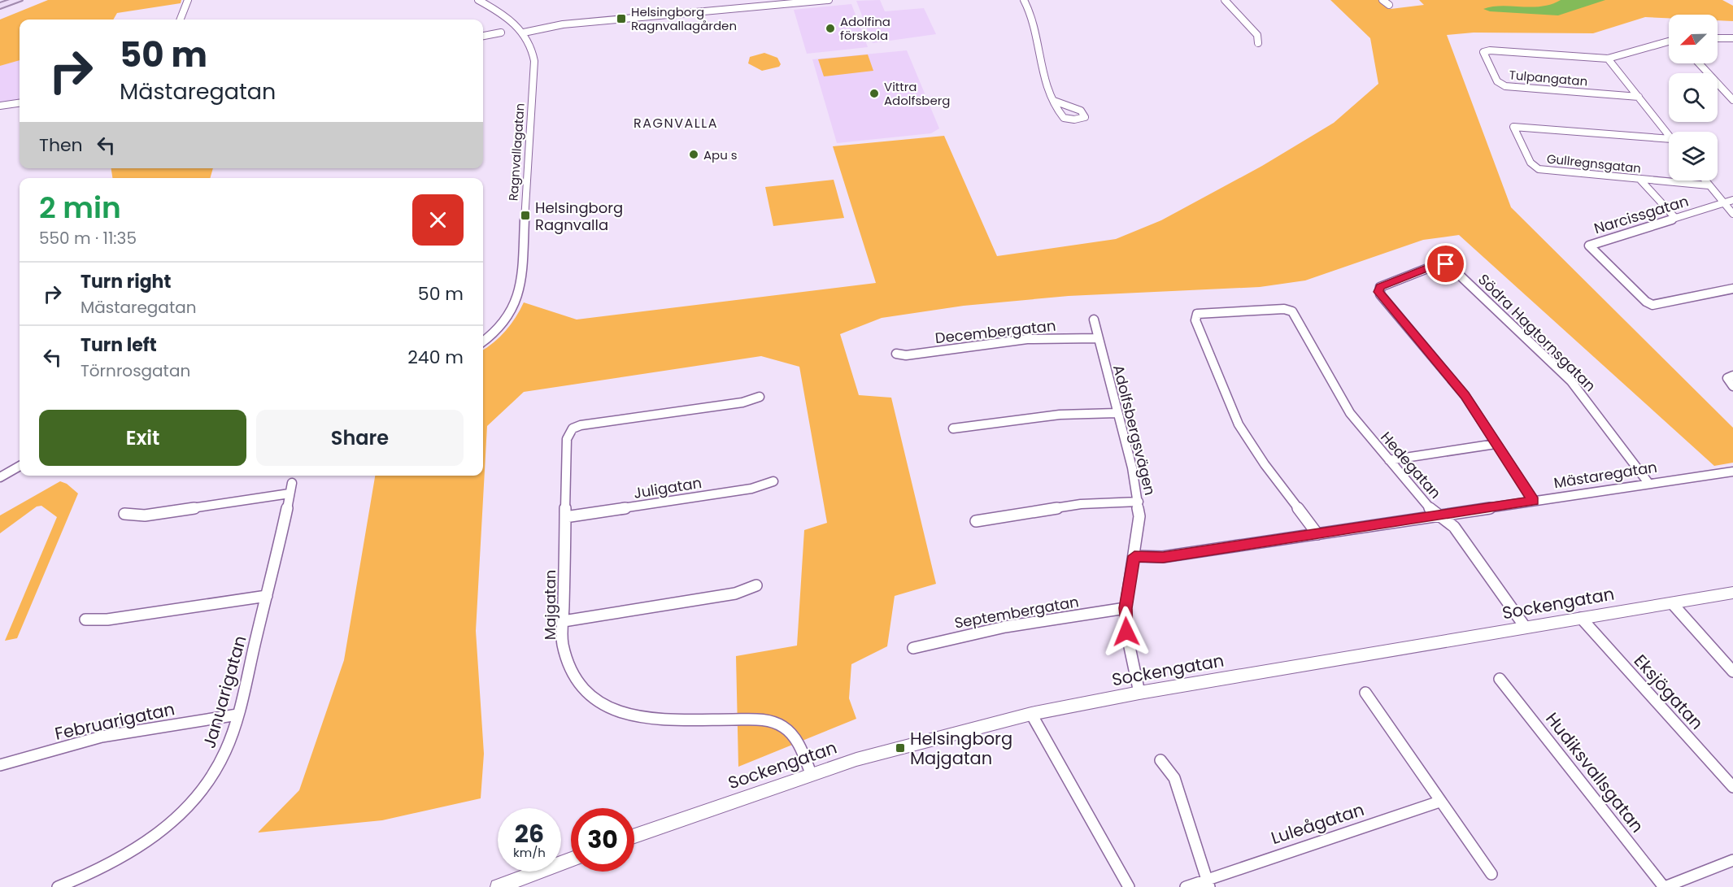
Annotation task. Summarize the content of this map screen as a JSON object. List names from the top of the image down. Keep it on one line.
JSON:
{"streets":{"street":["Tulpangatan","Ragnvallagatan","Gullregnsgatan","Narcissgatan","Decembergatan","Södra Hagtornsgatan","Adolfsbergsvägen","Hedegatan","Mästaregatan","Juligatan","Sockengatan","Majgatan","Septembergatan","Januarigatan","Eksjögatan","Februarigatan","Hudiksvallsgatan","Luleågatan"]},"crossings":[["Decembergatan","Adolfsbergsvägen"],["Södra Hagtornsgatan","Mästaregatan"],["Adolfsbergsvägen","Mästaregatan"],["Adolfsbergsvägen","Sockengatan"],["Adolfsbergsvägen","Septembergatan"],["Hedegatan","Mästaregatan"],["Hedegatan","Sockengatan"],["Juligatan","Majgatan"],["Sockengatan","Majgatan"],["Sockengatan","Eksjögatan"],["Januarigatan","Februarigatan"]],"districts":["RAGNVALLA"],"places":{"transit":["Helsingborg Ragnvallagården","Helsingborg Ragnvalla","Helsingborg Majgatan"],"other":["Adolfina förskola","Vittra Adolfsberg","Apu s"]},"north":"bottom left","page":{"turn":["50 m","Mästaregatan"],"then":"Then","heading":["2 min","550 m · 11:35"],"list":[{"name":"Turn right","note":"Mästaregatan","value":"50 m"},{"name":"Turn left","note":"Törnrosgatan","value":"240 m"}],"buttons":["Exit","Share"],"speed":"26 km/h","limit":"30"}}
